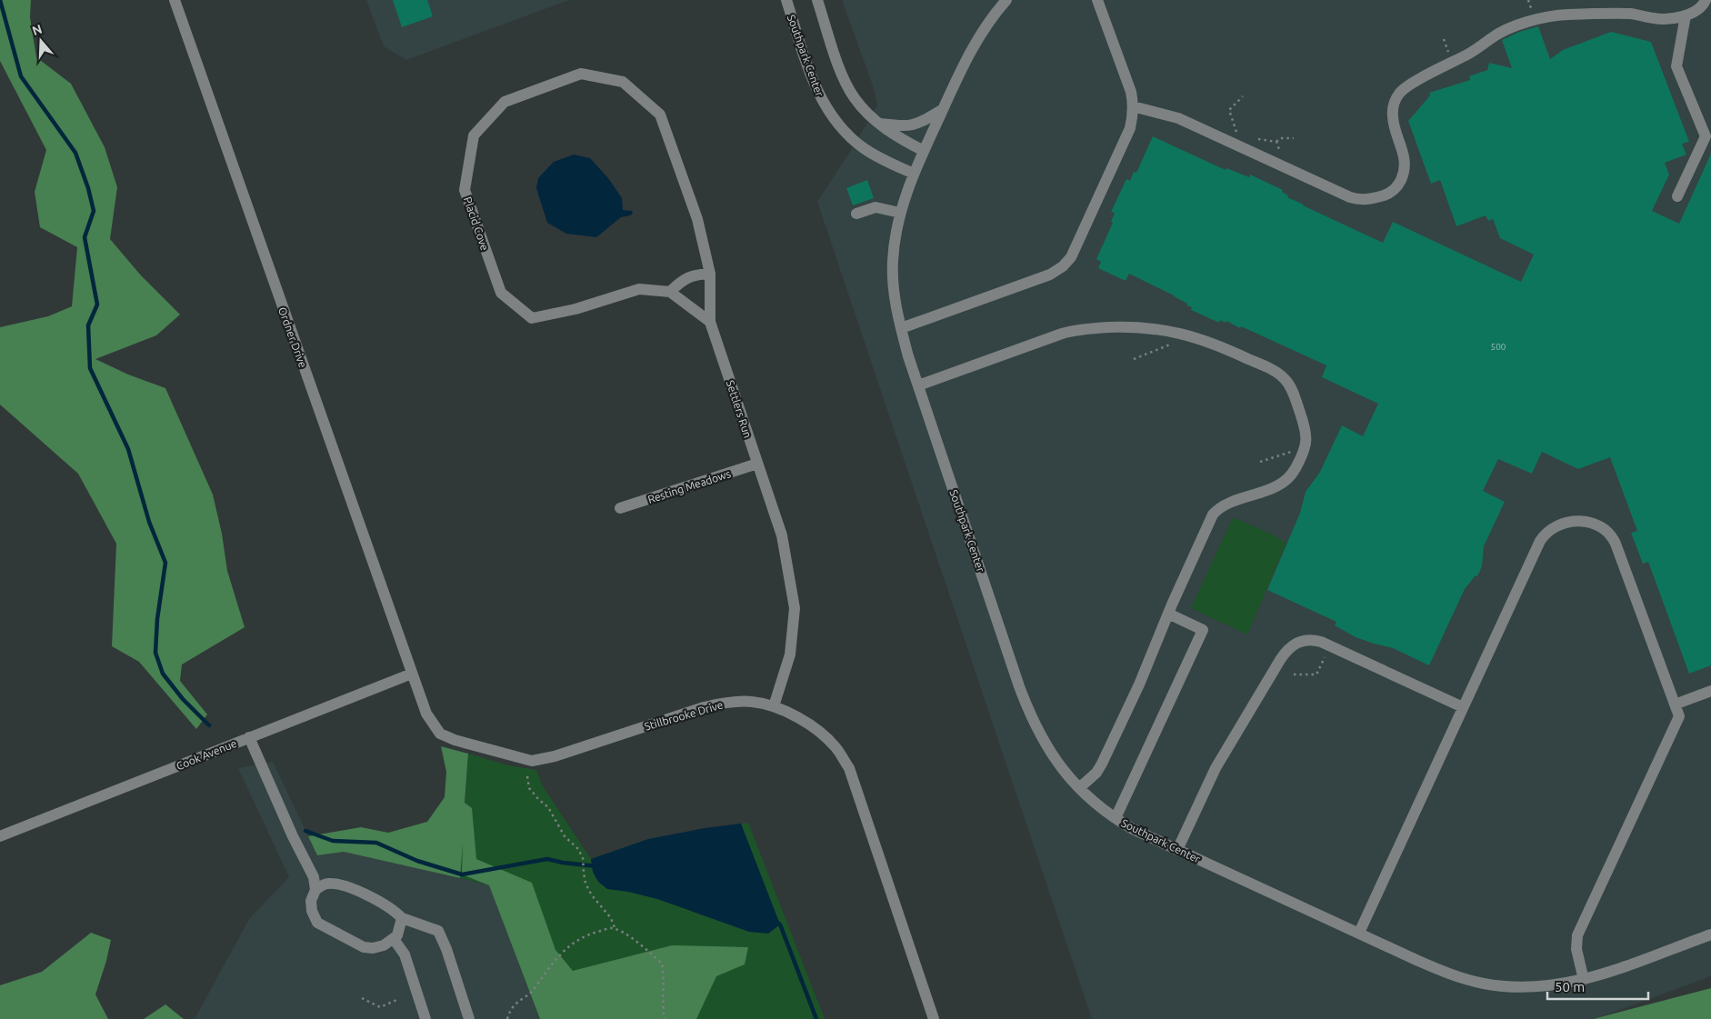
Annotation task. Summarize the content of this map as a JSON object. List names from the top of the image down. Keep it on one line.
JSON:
{"streets":{"street":["Southpark Center","Placid Cove","Ordner Drive","Settlers Run","Resting Meadows","Stillbrooke Drive","Cook Avenue"]},"crossings":[["Placid Cove","Settlers Run"],["Ordner Drive","Stillbrooke Drive"],["Ordner Drive","Cook Avenue"],["Settlers Run","Resting Meadows"],["Settlers Run","Stillbrooke Drive"],["Stillbrooke Drive","Cook Avenue"]],"house_numbers":["500"],"scale_bar":"50 m","north":"top"}
